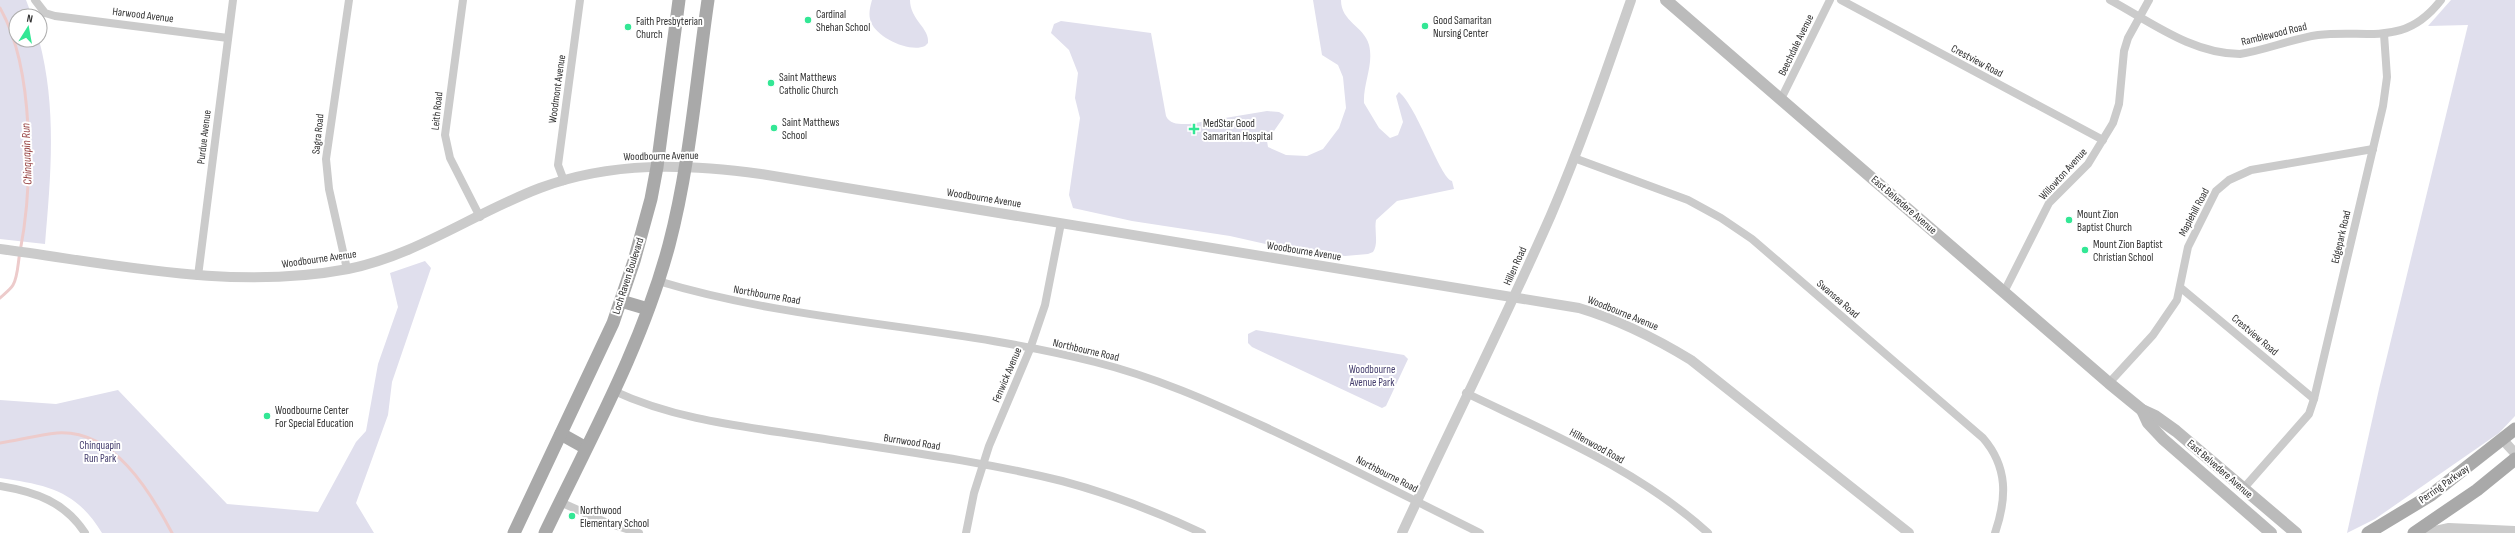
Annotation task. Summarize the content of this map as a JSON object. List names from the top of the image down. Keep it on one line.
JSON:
{"streets":{"main road":["East Belvedere Avenue","Loch Raven Boulevard","Perring Parkway"],"street":["Harwood Avenue","Ramblewood Road","Beechdale Avenue","Crestview Road","Woodmont Avenue","Leith Road","Sagra Road","Purdue Avenue","Woodbourne Avenue","Willowton Avenue","Maplehill Road","Edgepark Road","Hillen Road","Northbourne Road","Swansea Road","Fenwick Avenue","Burnwood Road","Hillenwood Road"]},"crossings":[["Harwood Avenue","Purdue Avenue"],["Ramblewood Road","Willowton Avenue"],["Ramblewood Road","Edgepark Road"],["Beechdale Avenue","East Belvedere Avenue"],["Crestview Road","Willowton Avenue"],["Crestview Road","Maplehill Road"],["Crestview Road","Edgepark Road"],["Woodmont Avenue","Woodbourne Avenue"],["Leith Road","Woodbourne Avenue"],["Sagra Road","Woodbourne Avenue"],["Purdue Avenue","Woodbourne Avenue"],["Woodbourne Avenue","Hillen Road"],["Woodbourne Avenue","Loch Raven Boulevard"],["Woodbourne Avenue","Fenwick Avenue"],["Willowton Avenue","East Belvedere Avenue"],["East Belvedere Avenue","Maplehill Road"],["East Belvedere Avenue","Edgepark Road"],["Maplehill Road","Edgepark Road"],["Hillen Road","Northbourne Road"],["Hillen Road","Swansea Road"],["Hillen Road","Hillenwood Road"],["Northbourne Road","Fenwick Avenue"],["Fenwick Avenue","Burnwood Road"]],"water":["Chinquapin Run"],"parks":["Woodbourne Avenue Park","Chinquapin Run Park"],"places":{"other":["Cardinal Shehan School","Good Samaritan Nursing Center","Faith Presbyterian Church","Saint Matthews Catholic Church","Saint Matthews School","Mount Zion Baptist Church","Mount Zion Baptist Christian School","Woodbourne Center For Special Education","Northwood Elementary School"],"health":["MedStar Good Samaritan Hospital"]},"north":"top"}
